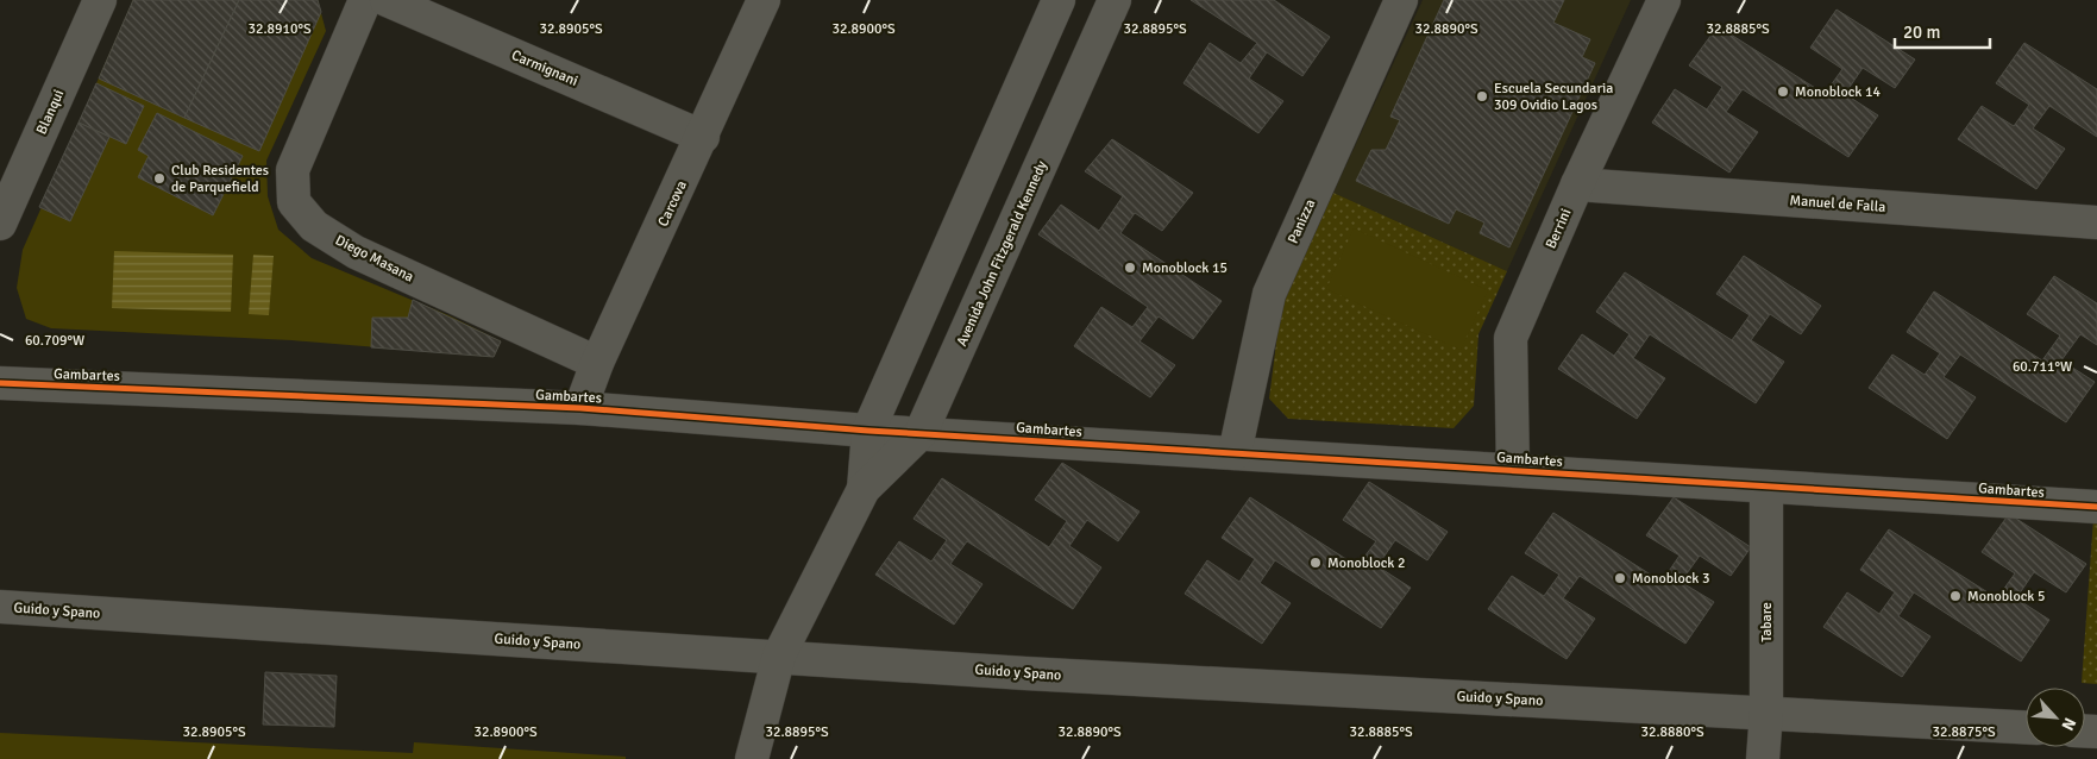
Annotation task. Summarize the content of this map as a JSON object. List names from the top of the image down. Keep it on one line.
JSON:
{"streets":{"street":["Carmignani","Blanqui","Carcova","Manuel de Falla","Panizza","Berrini","Avenida John Fitzgerald Kennedy","Diego Masana","Gambartes","Guido y Spano","Tabare"]},"crossings":[["Carmignani","Carcova"],["Carcova","Diego Masana"],["Carcova","Gambartes"],["Manuel de Falla","Berrini"],["Panizza","Gambartes"],["Berrini","Gambartes"],["Avenida John Fitzgerald Kennedy","Gambartes"],["Avenida John Fitzgerald Kennedy","Guido y Spano"],["Gambartes","Tabare"],["Guido y Spano","Tabare"]],"places":["Monoblock 14","Escuela Secundaria 309 Ovidio Lagos","Club Residentes de Parquefield","Monoblock 15","Monoblock 2","Monoblock 3","Monoblock 5"],"scale_bar":"20 m","north":"bottom right","coordinates":["32.8910°S","32.8905°S","32.8900°S","32.8895°S","32.8890°S","32.8885°S","60.709°W","60.711°W","32.8880°S","32.8875°S"]}
